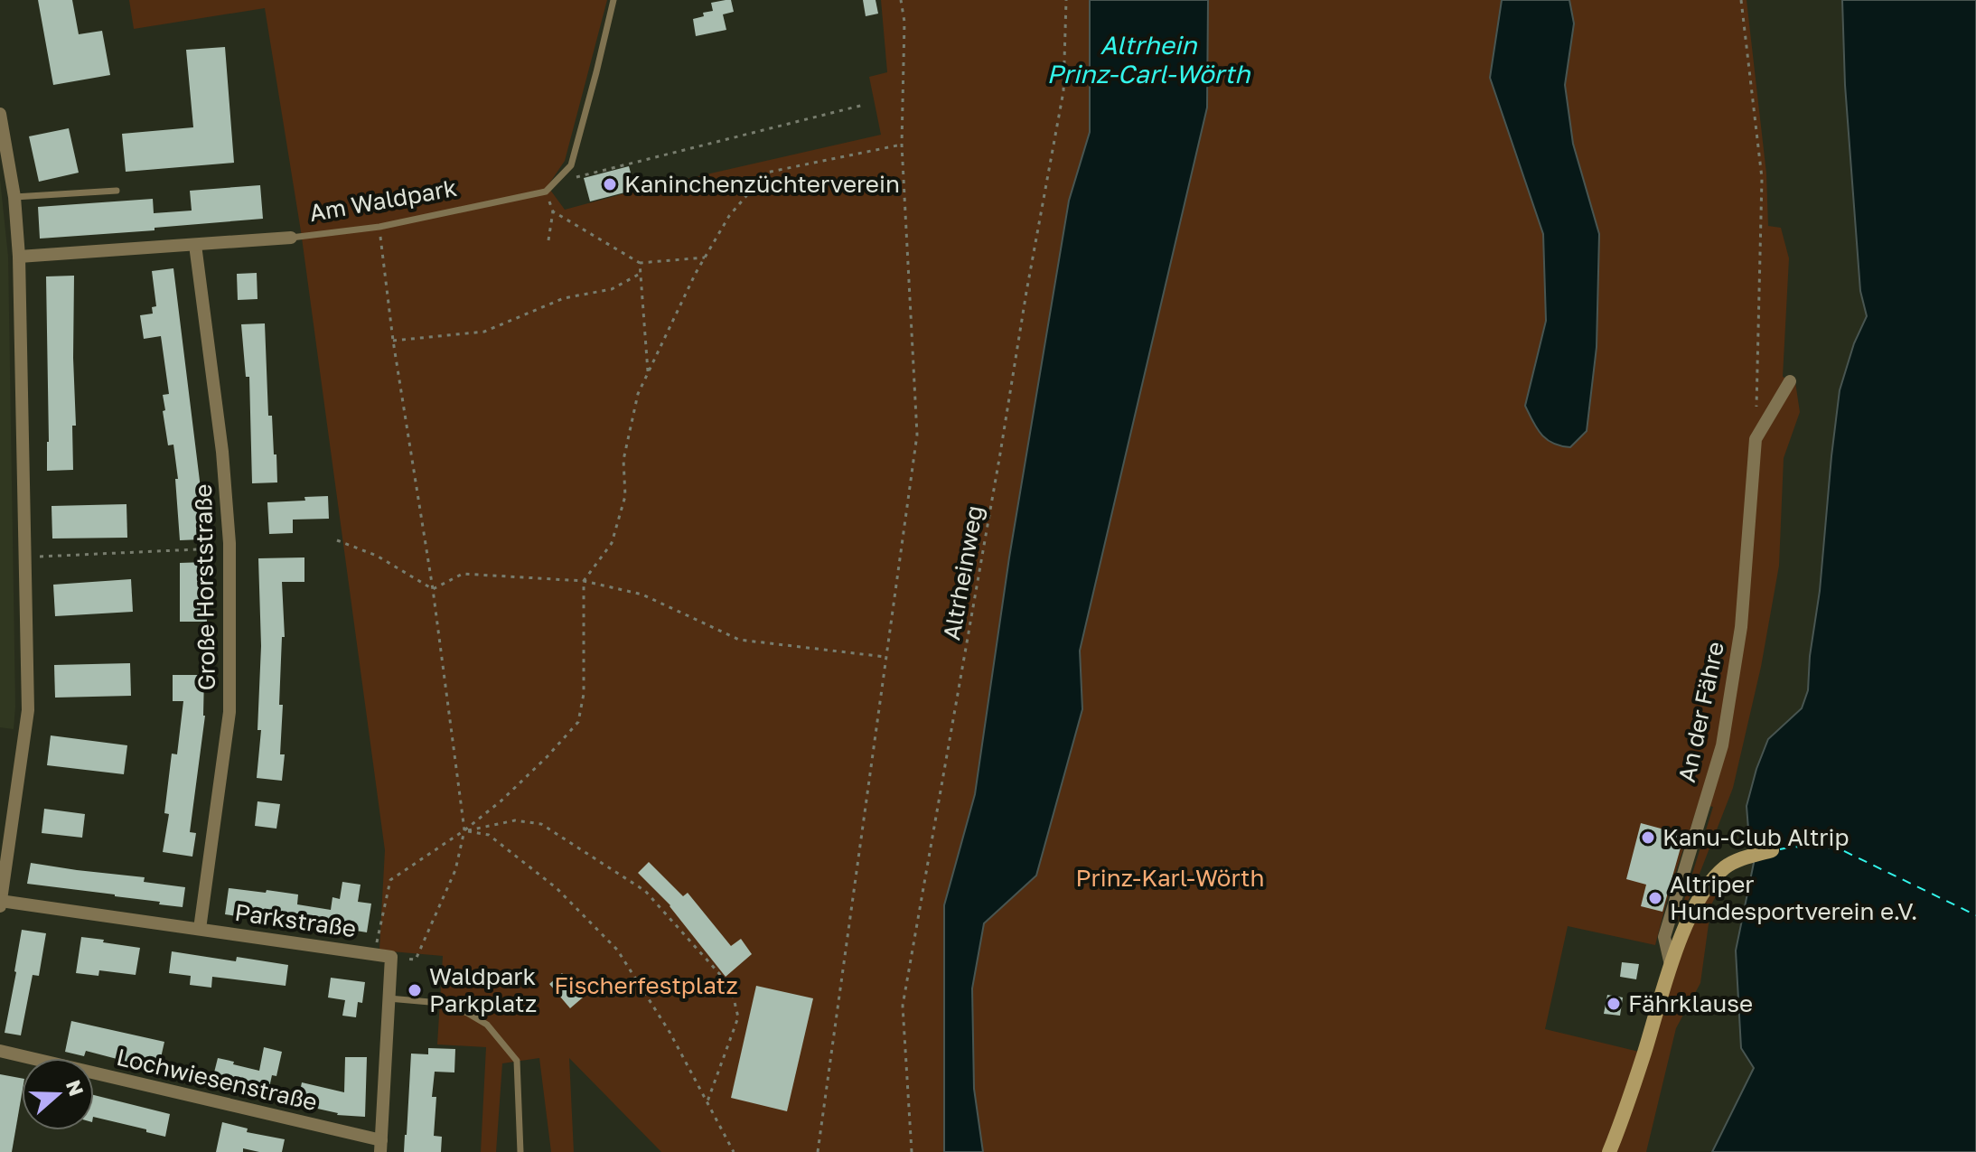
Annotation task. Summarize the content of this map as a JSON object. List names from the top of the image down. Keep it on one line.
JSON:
{"streets":{"street":["Am Waldpark","Große Horststraße","An der Fähre","Parkstraße","Lochwiesenstraße"],"path":["Altrheinweg"]},"crossings":[["Am Waldpark","Große Horststraße"],["Große Horststraße","Parkstraße"]],"water":["Altrhein Prinz-Carl-Wörth"],"parks":["Prinz-Karl-Wörth","Fischerfestplatz"],"places":["Kaninchenzüchterverein","Kanu-Club Altrip","Altriper Hundesportverein e.V.","Waldpark Parkplatz","Fährklause"],"north":"right"}
